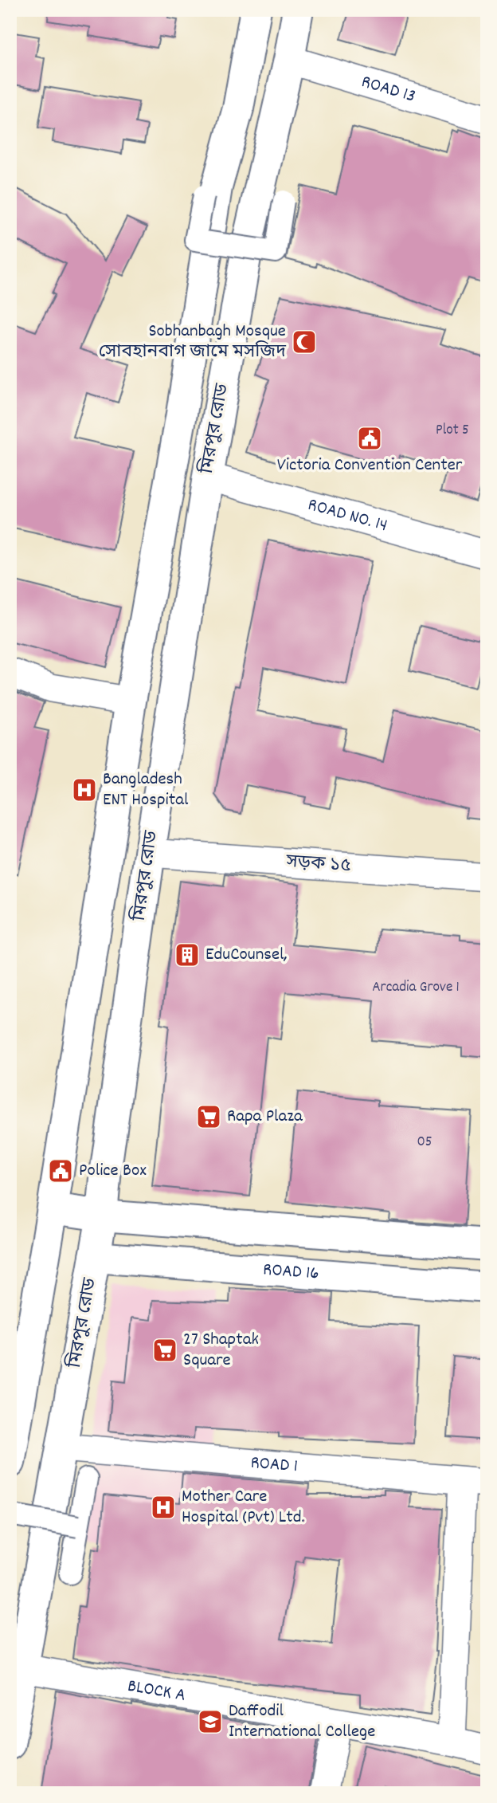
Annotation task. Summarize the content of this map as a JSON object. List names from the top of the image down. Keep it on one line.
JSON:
{"streets":{"main road":["মিরপুর রোড","ROAD 16"],"street":["ROAD 13","ROAD NO. 14","সড়ক ১৫","ROAD 1","BLOCK A"]},"crossings":[["ROAD 13","মিরপুর রোড"],["মিরপুর রোড","ROAD NO. 14"],["মিরপুর রোড","সড়ক ১৫"],["মিরপুর রোড","ROAD 16"],["মিরপুর রোড","ROAD 1"],["মিরপুর রোড","BLOCK A"]],"places":{"mosque":["Sobhanbagh Mosque সোবহানবাগ জামে মসজিদ"],"public building":["Victoria Convention Center","Police Box"],"hospital":["Bangladesh ENT Hospital","Mother Care Hospital (Pvt) Ltd."],"building":["EduCounsel,"],"supermarket":["Rapa Plaza","27 Shaptak Square"],"school or university":["Daffodil International College"]},"house_numbers":["Plot 5","Arcadia Grove 1","05"]}
